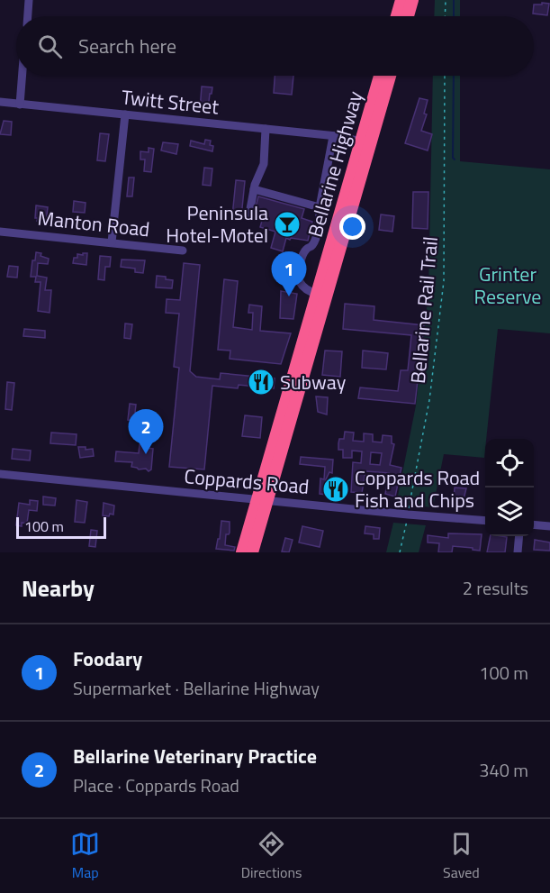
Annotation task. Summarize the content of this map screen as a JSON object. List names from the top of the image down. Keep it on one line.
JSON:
{"streets":{"highway":["Bellarine Highway"],"street":["Twitt Street","Manton Road","Coppards Road"],"path":["Bellarine Rail Trail"]},"crossings":[["Twitt Street","Bellarine Highway"],["Bellarine Highway","Coppards Road"],["Bellarine Rail Trail","Coppards Road"]],"parks":["Grinter Reserve"],"places":{"bar":["Peninsula Hotel-Motel"],"restaurant":["Subway","Coppards Road Fish and Chips"]},"scale_bar":"100 m","page":{"search":"Search here","pins":["1","2"],"scale":"100 m","heading":["Nearby","2 results"],"list":[{"mark":"1","name":"Foodary","note":"Supermarket · Bellarine Highway","value":"100 m"},{"mark":"2","name":"Bellarine Veterinary Practice","note":"Place · Coppards Road","value":"340 m"}],"nav":["Map","Directions","Saved"]}}
